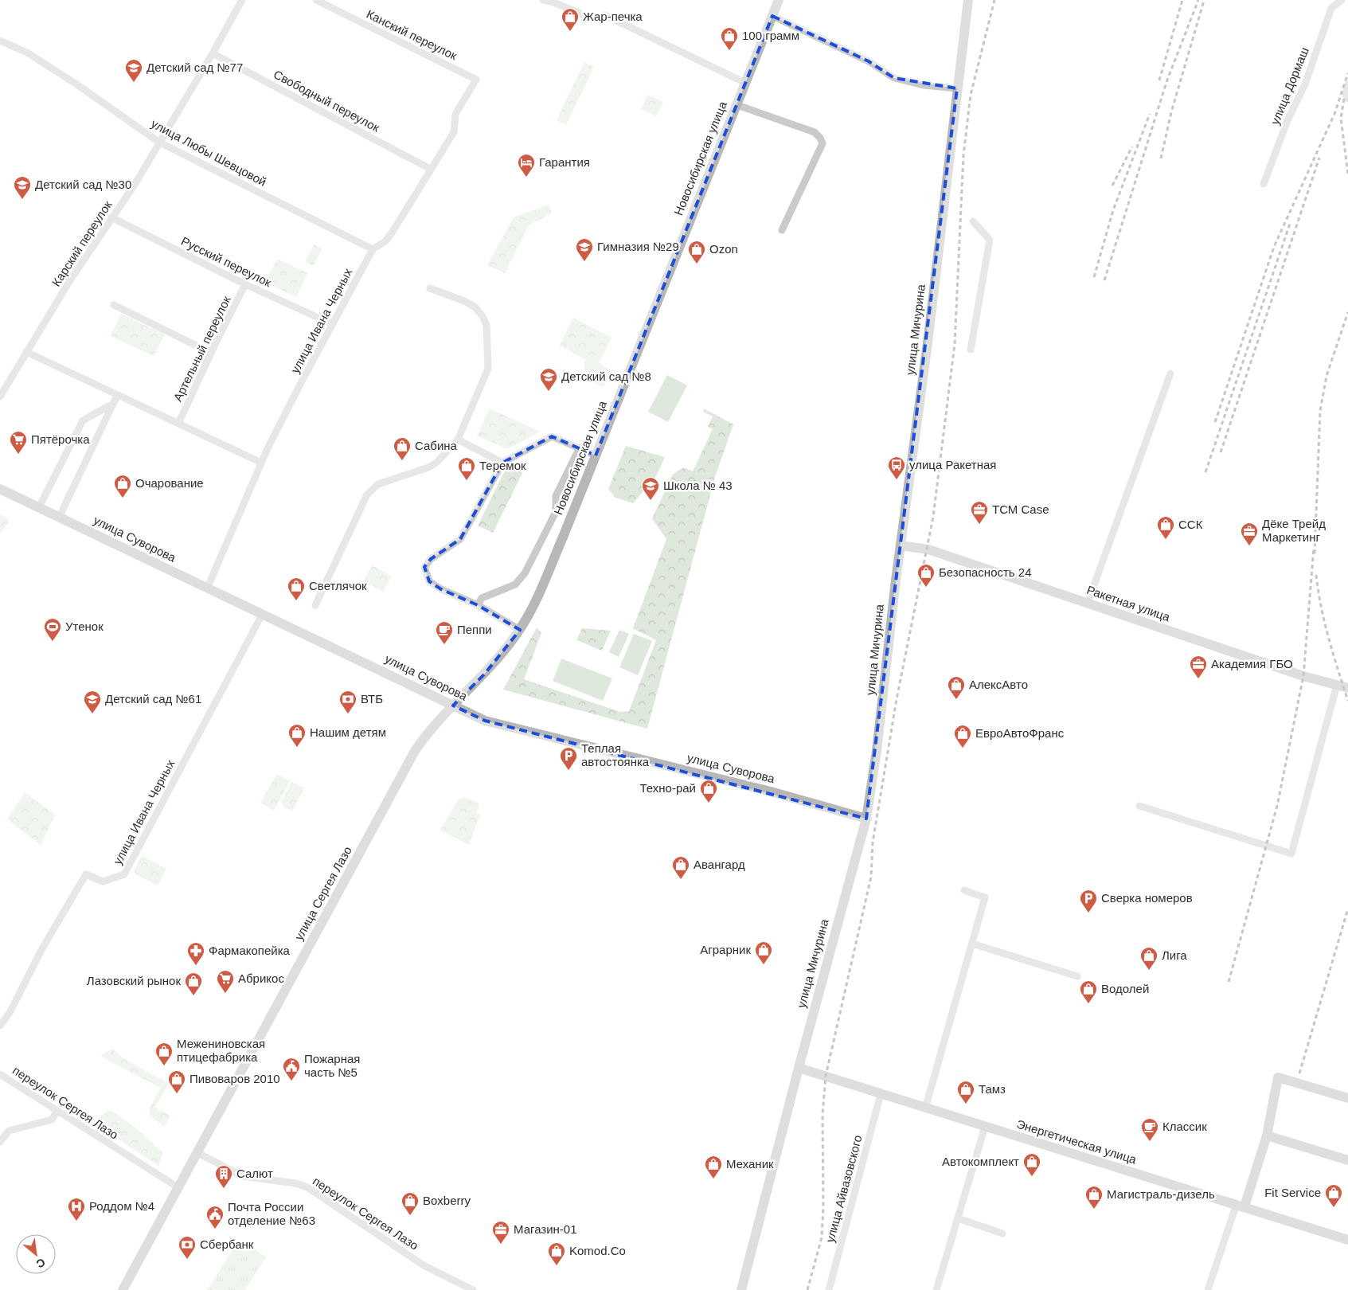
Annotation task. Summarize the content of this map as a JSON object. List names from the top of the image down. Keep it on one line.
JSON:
{"streets":{"street":["Канский переулок","улица Дормаш","Свободный переулок","улица Любы Шевцовой","Новосибирская улица","Карский переулок","Русский переулок","улица Ивана Черных","улица Мичурина","Артельный переулок","улица Суворова","Ракетная улица","улица Сергея Лазо","переулок Сергея Лазо","Энергетическая улица","улица Айвазовского"]},"crossings":[["Канский переулок","улица Ивана Черных"],["Свободный переулок","Карский переулок"],["Свободный переулок","улица Ивана Черных"],["улица Любы Шевцовой","Карский переулок"],["улица Любы Шевцовой","улица Ивана Черных"],["Новосибирская улица","улица Суворова"],["Новосибирская улица","улица Сергея Лазо"],["Карский переулок","Русский переулок"],["Русский переулок","улица Ивана Черных"],["Русский переулок","Артельный переулок"],["улица Ивана Черных","улица Суворова"],["улица Мичурина","улица Суворова"],["улица Мичурина","Ракетная улица"],["улица Мичурина","Энергетическая улица"],["улица Суворова","улица Сергея Лазо"],["улица Сергея Лазо","переулок Сергея Лазо"],["Энергетическая улица","улица Айвазовского"]],"places":{"shop":["Жар-печка","100 грамм","Ozon","Сабина","Теремок","Очарование","ССК","Безопасность 24","Светлячок","АлексАвто","Нашим детям","ЕвроАвтоФранс","Техно-рай","Авангард","Аграрник","Лига","Лазовский рынок","Водолей","Межениновская птицефабрика","Пивоваров 2010","Тамз","Автокомплект","Механик","Fit Service","Магистраль-дизель","Boxberry","Komod.Co"],"school or university":["Детский сад №77","Детский сад №30","Гимназия №29","Детский сад №8","Школа № 43","Детский сад №61"],"hotel":["Гарантия"],"supermarket":["Пятёрочка","Абрикос"],"bus stop":["улица Ракетная"],"office":["ТСМ Case","Дёке Трейд Маркетинг","Академия ГБО","Магазин-01"],"sports":["Утенок"],"cafe":["Пеппи","Классик"],"bank":["ВТБ","Сбербанк"],"parking":["Теплая автостоянка","Сверка номеров"],"pharmacy":["Фармакопейка"],"public building":["Пожарная часть №5","Почта России отделение №63"],"building":["Салют"],"hospital":["Роддом №4"]},"north":"bottom right"}
